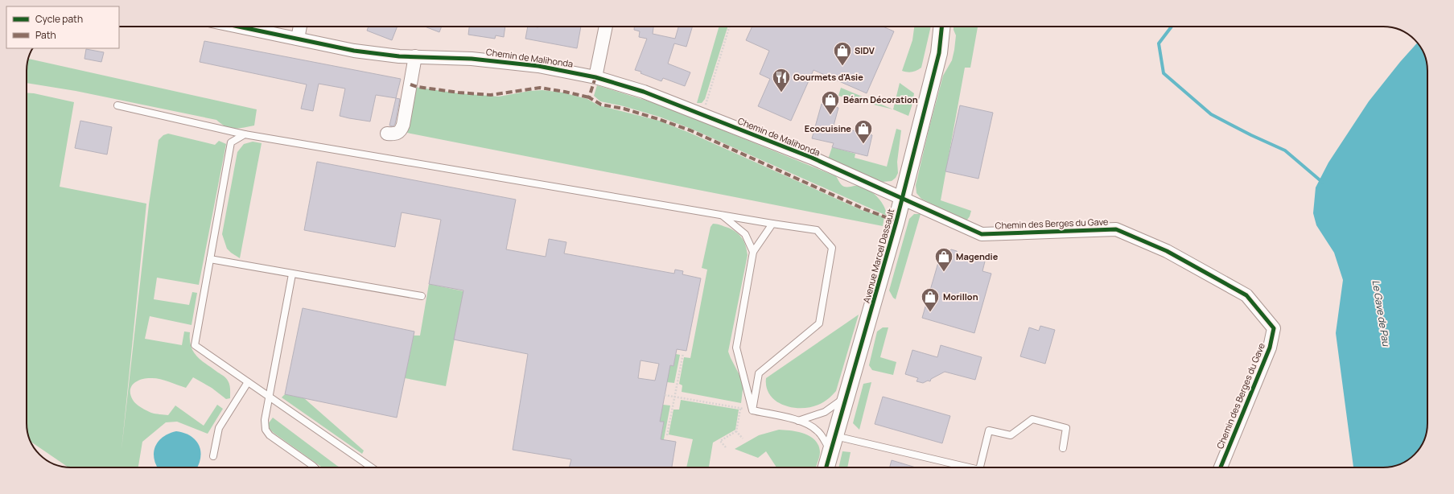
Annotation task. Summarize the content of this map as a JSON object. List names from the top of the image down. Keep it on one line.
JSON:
{"streets":{"street":["Chemin de Malihonda","Chemin des Berges du Gave","Avenue Marcel Dassault"]},"crossings":[["Chemin de Malihonda","Chemin des Berges du Gave"],["Chemin de Malihonda","Avenue Marcel Dassault"],["Chemin des Berges du Gave","Avenue Marcel Dassault"]],"water":["Le Gave de Pau"],"places":{"shop":["SIDV","Béarn Décoration","Ecocuisine","Magendie","Morillon"],"restaurant":["Gourmets d'Asie"]},"legend":["Cycle path","Path"]}
